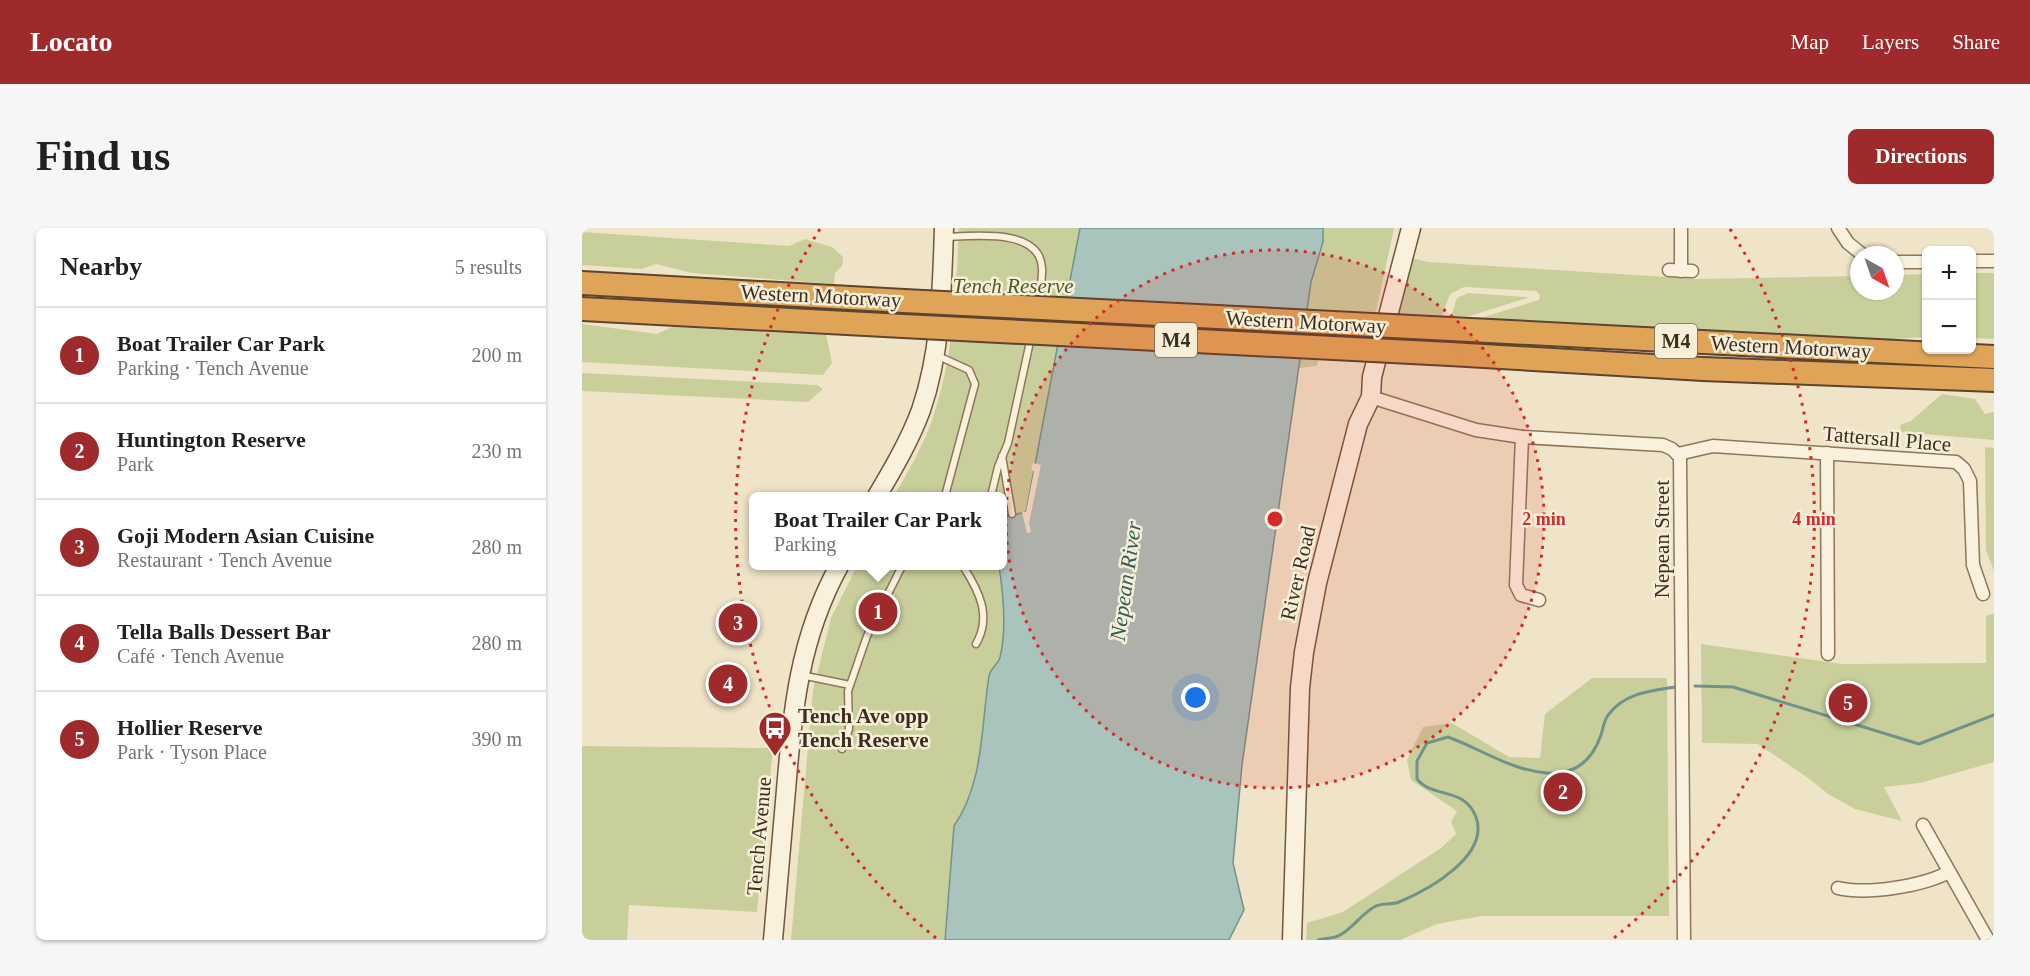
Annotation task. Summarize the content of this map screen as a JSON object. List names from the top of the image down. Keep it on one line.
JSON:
{"streets":{"highway":["Western Motorway","M4"],"street":["Tattersall Place","Nepean Street","River Road","Tench Avenue"]},"crossings":[["Western Motorway","M4"],["Tattersall Place","Nepean Street"],["Nepean Street","River Road"]],"water":["Nepean River"],"parks":["Tench Reserve"],"places":{"bus stop":["Tench Ave opp Tench Reserve"]},"north":"bottom right","page":{"header":"Locato","nav":["Map","Layers","Share"],"buttons":"Directions","title":"Find us","heading":["Nearby","5 results"],"map_buttons":["+","−"],"list":[{"mark":"1","name":"Boat Trailer Car Park","note":"Parking · Tench Avenue","value":"200 m"},{"mark":"2","name":"Huntington Reserve","note":"Park","value":"230 m"},{"mark":"3","name":"Goji Modern Asian Cuisine","note":"Restaurant · Tench Avenue","value":"280 m"},{"mark":"4","name":"Tella Balls Dessert Bar","note":"Café · Tench Avenue","value":"280 m"},{"mark":"5","name":"Hollier Reserve","note":"Park · Tyson Place","value":"390 m"}],"popup":["Boat Trailer Car Park","Parking"],"pins":["1","3","4","5","2"]},"rings":["2 min","4 min"]}
